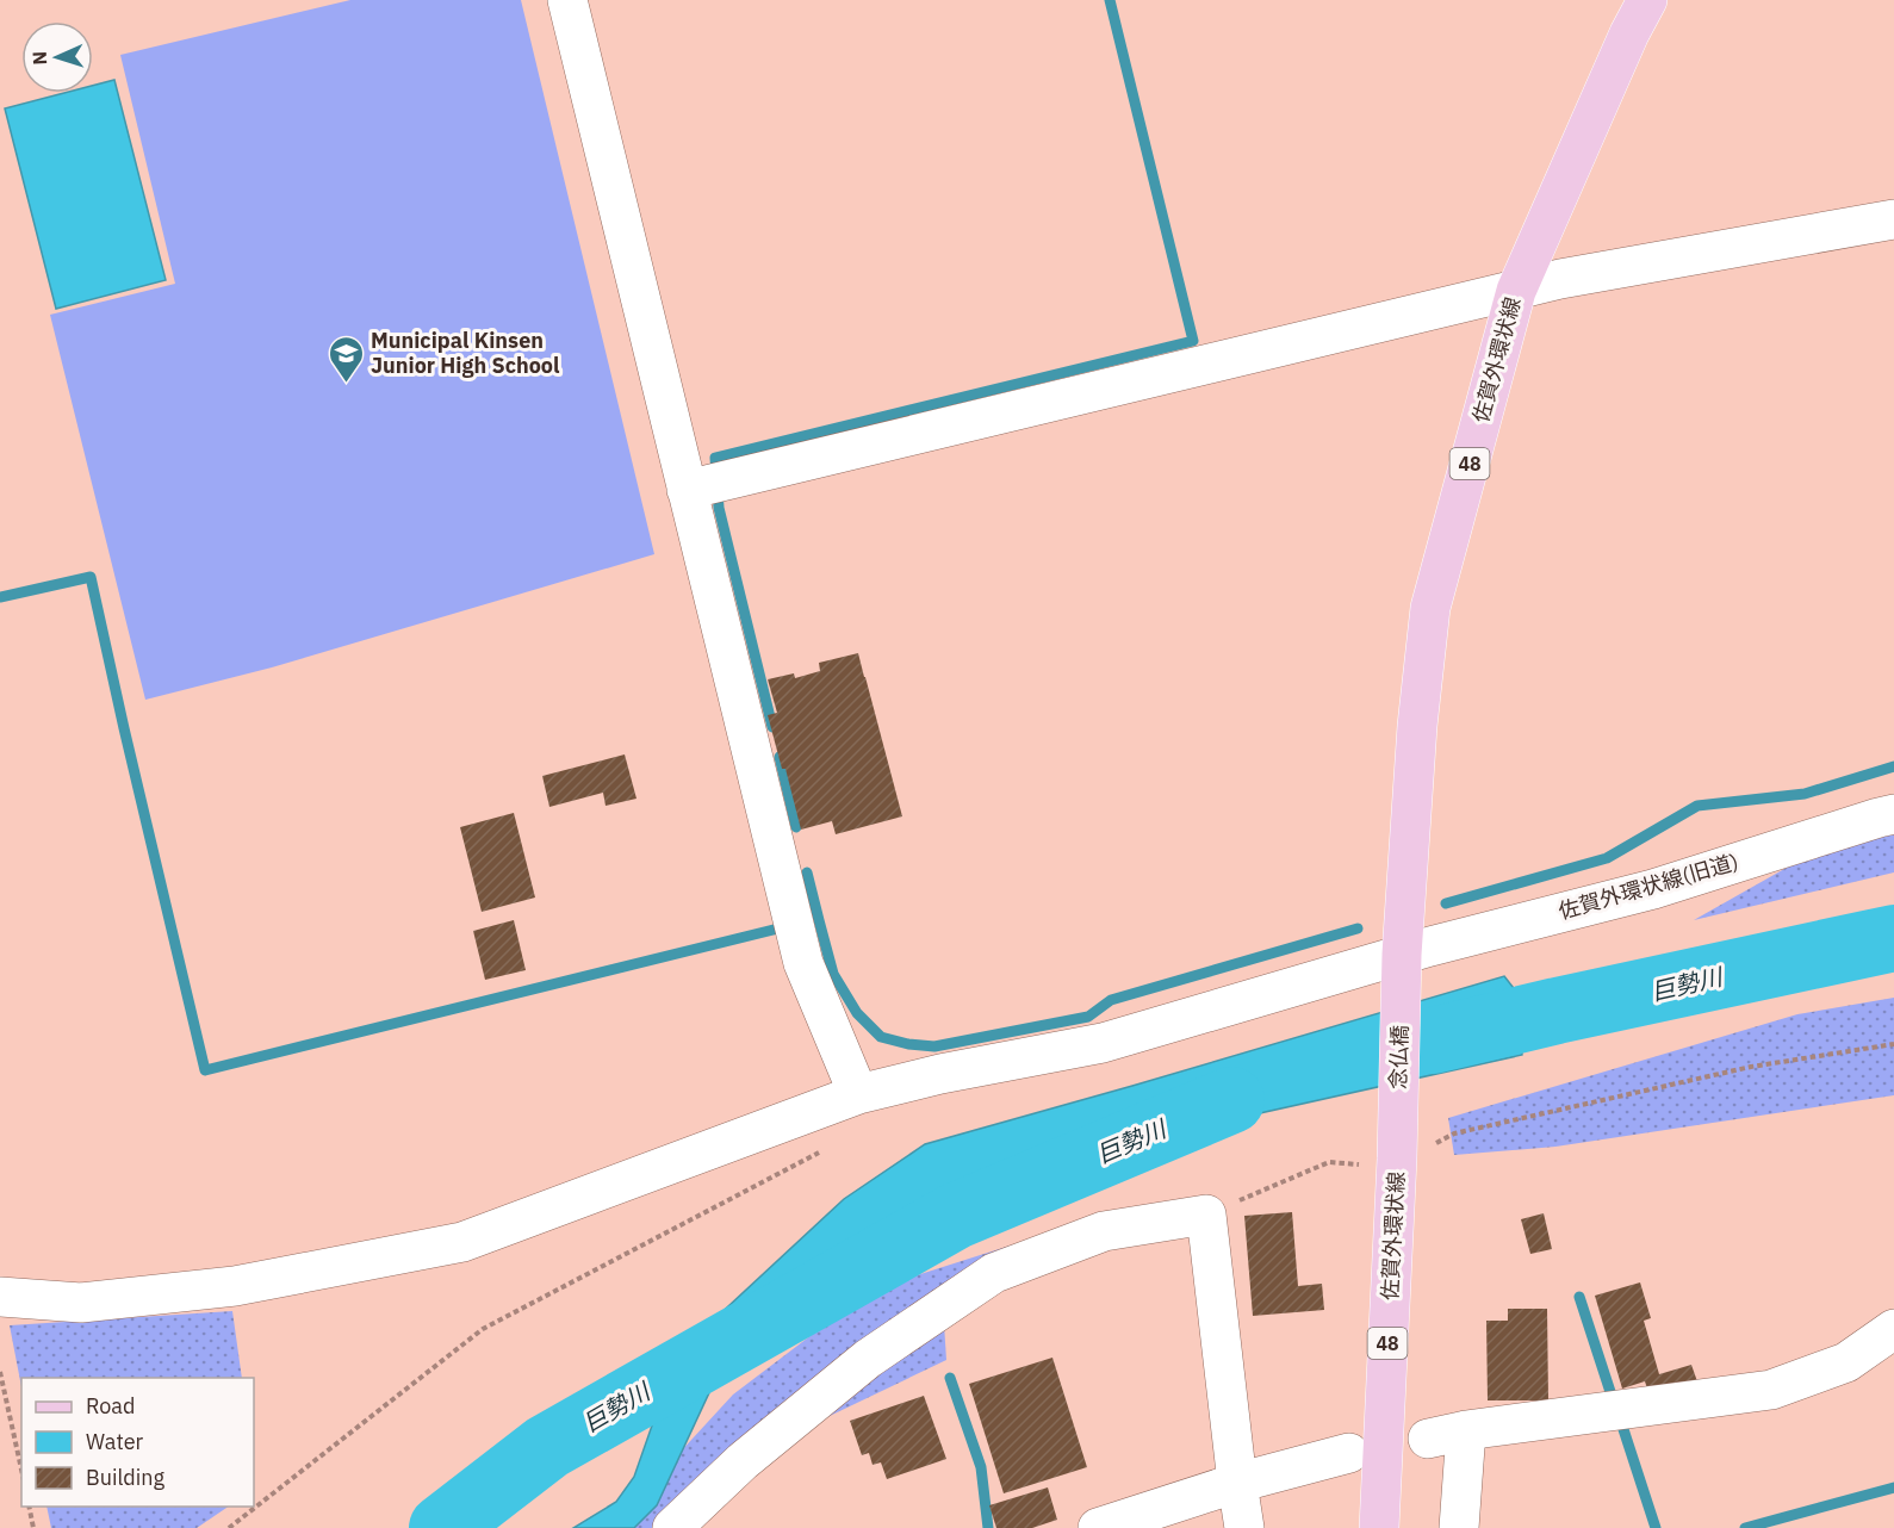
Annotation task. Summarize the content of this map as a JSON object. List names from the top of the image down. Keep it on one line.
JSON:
{"streets":{"main road":["佐賀外環状線","48","念仏橋"],"street":["佐賀外環状線(旧道)"]},"crossings":[["佐賀外環状線","佐賀外環状線(旧道)"],["佐賀外環状線","念仏橋"],["佐賀外環状線(旧道)","念仏橋"]],"water":["巨勢川"],"places":{"school or university":["Municipal Kinsen Junior High School"]},"legend":["Road","Water","Building"],"north":"left"}
